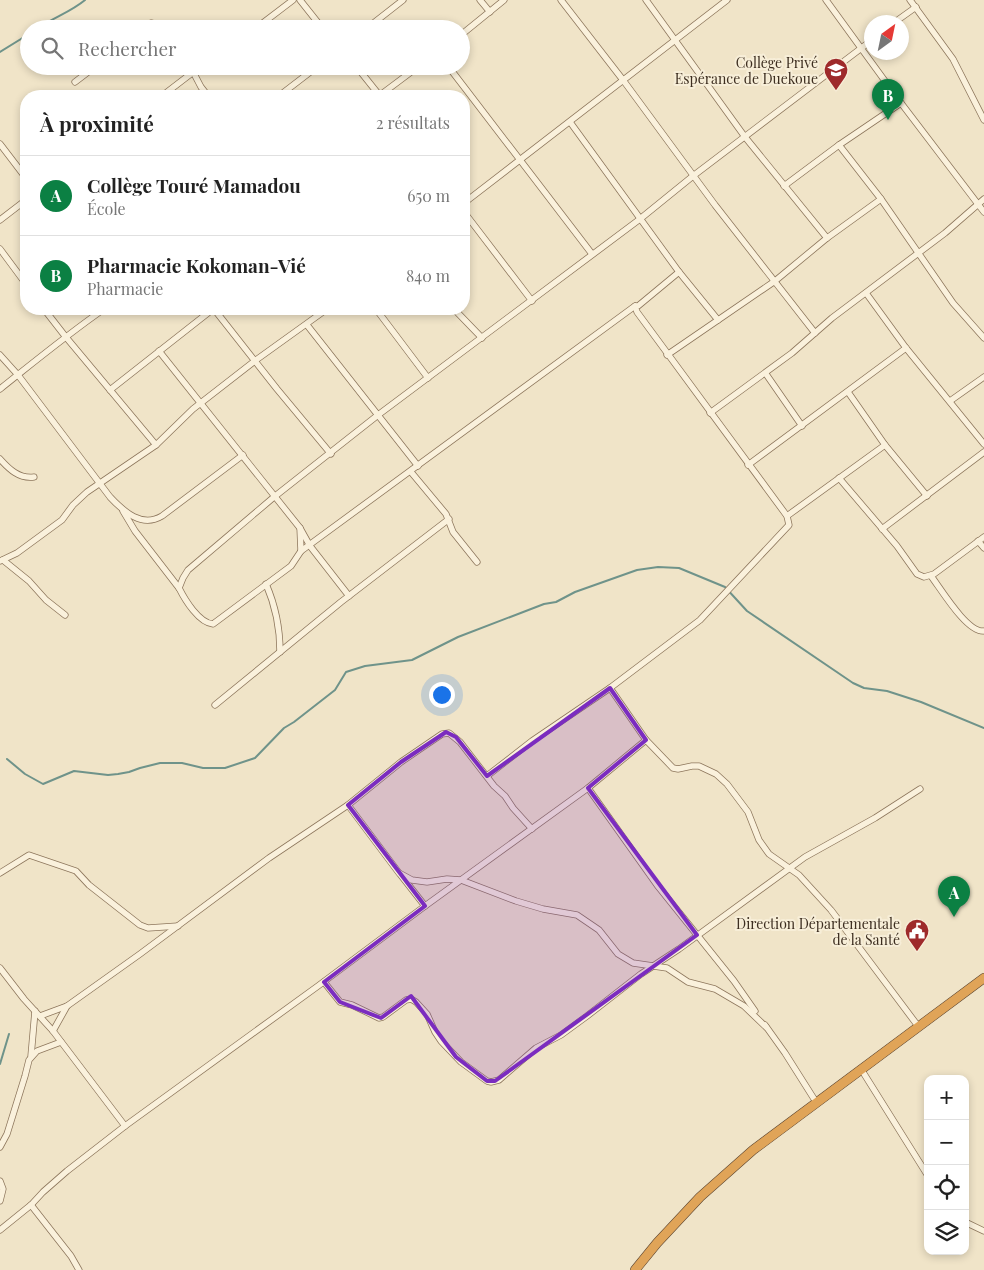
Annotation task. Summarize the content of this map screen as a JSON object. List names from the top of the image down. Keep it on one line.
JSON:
{"places":{"school or university":["Collège Privé Espérance de Duekoue"],"public building":["Direction Départementale de la Santé"]},"north":"top right","page":{"search":"Rechercher","pins":["B","A"],"heading":["À proximité","2 résultats"],"list":[{"mark":"A","name":"Collège Touré Mamadou","note":"École","value":"650 m"},{"mark":"B","name":"Pharmacie Kokoman-Vié","note":"Pharmacie","value":"840 m"}],"map_buttons":["+","−"]}}
